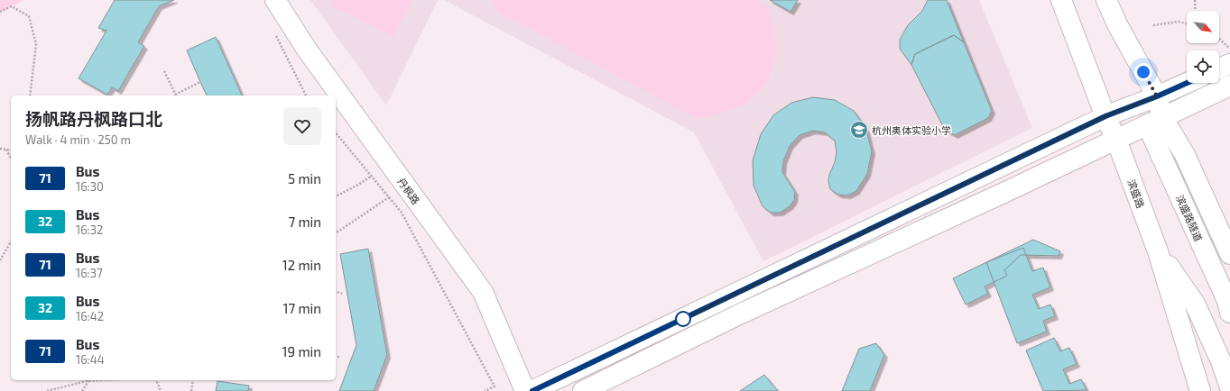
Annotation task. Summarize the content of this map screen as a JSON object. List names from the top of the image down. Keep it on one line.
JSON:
{"streets":{"main road":["丹枫路","滨盛路","滨盛路隧道"]},"places":{"school or university":["杭州奥体实验小学"]},"lines":["bus line 71"],"north":"bottom right","page":{"heading":["扬帆路丹枫路口北","Walk · 4 min · 250 m"],"list":[{"mark":"71","name":"Bus","note":"16:30","value":"5 min"},{"mark":"32","name":"Bus","note":"16:32","value":"7 min"},{"mark":"71","name":"Bus","note":"16:37","value":"12 min"},{"mark":"32","name":"Bus","note":"16:42","value":"17 min"},{"mark":"71","name":"Bus","note":"16:44","value":"19 min"}]}}
